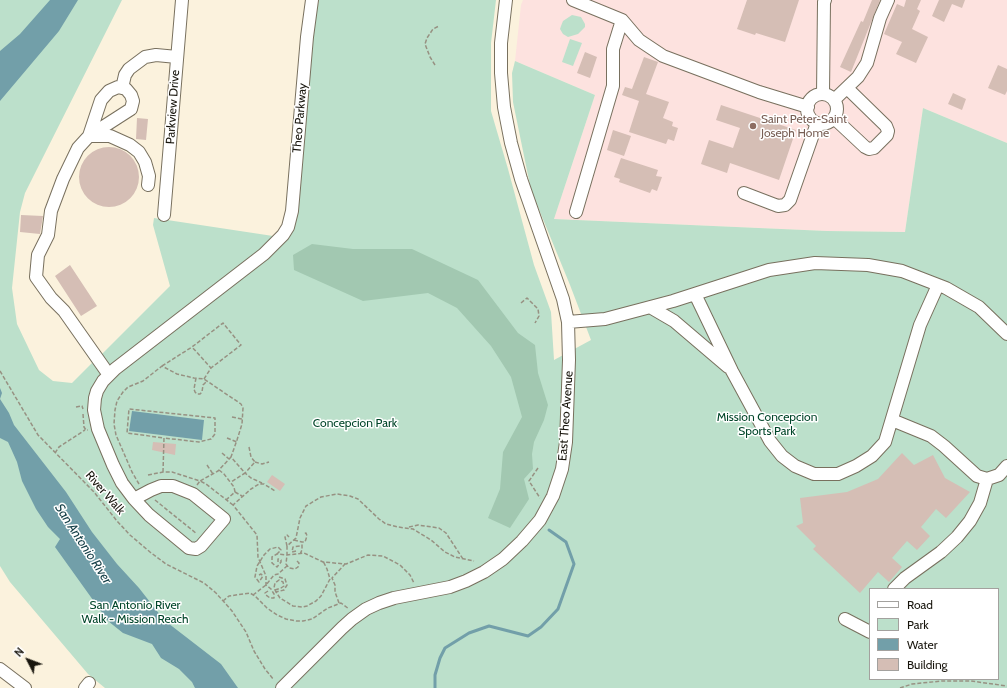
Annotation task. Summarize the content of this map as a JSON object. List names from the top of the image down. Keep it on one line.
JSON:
{"streets":{"street":["Parkview Drive","Theo Parkway","East Theo Avenue"],"path":["River Walk"]},"crossings":[["East Theo Avenue","River Walk"]],"water":["San Antonio River"],"parks":["Mission Concepcion Sports Park","Concepcion Park","San Antonio River Walk - Mission Reach"],"places":["Saint Peter-Saint Joseph Home"],"legend":["Road","Park","Water","Building"],"north":"top left"}
